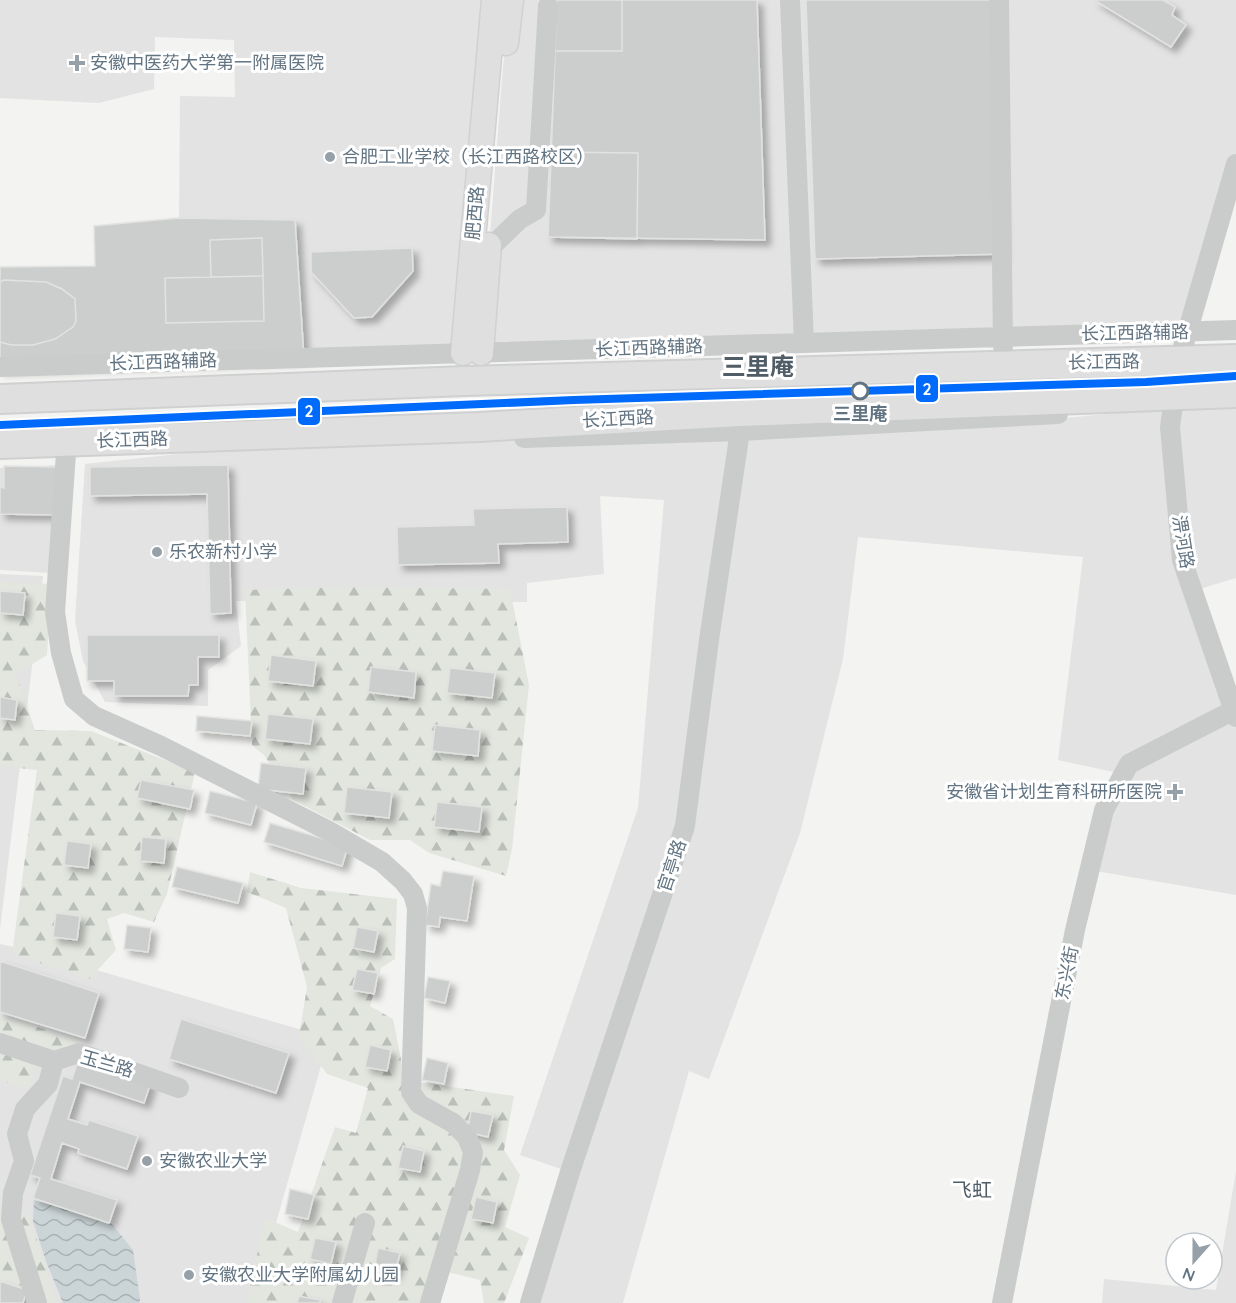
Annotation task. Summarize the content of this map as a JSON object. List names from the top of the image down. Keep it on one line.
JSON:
{"streets":{"highway":["长江西路"],"main road":["肥西路"],"street":["长江西路辅路","淠河路","官亭路","东兴街","玉兰路"]},"crossings":[["肥西路","长江西路辅路"],["长江西路辅路","淠河路"],["长江西路","淠河路"],["长江西路","官亭路"],["淠河路","东兴街"]],"districts":["三里庵","飞虹"],"places":{"health":["安徽中医药大学第一附属医院","安徽省计划生育科研所医院"],"other":["合肥工业学校（长江西路校区）","三里庵","乐农新村小学","安徽农业大学","安徽农业大学附属幼儿园"]},"lines":["transit line 2"],"north":"bottom"}
